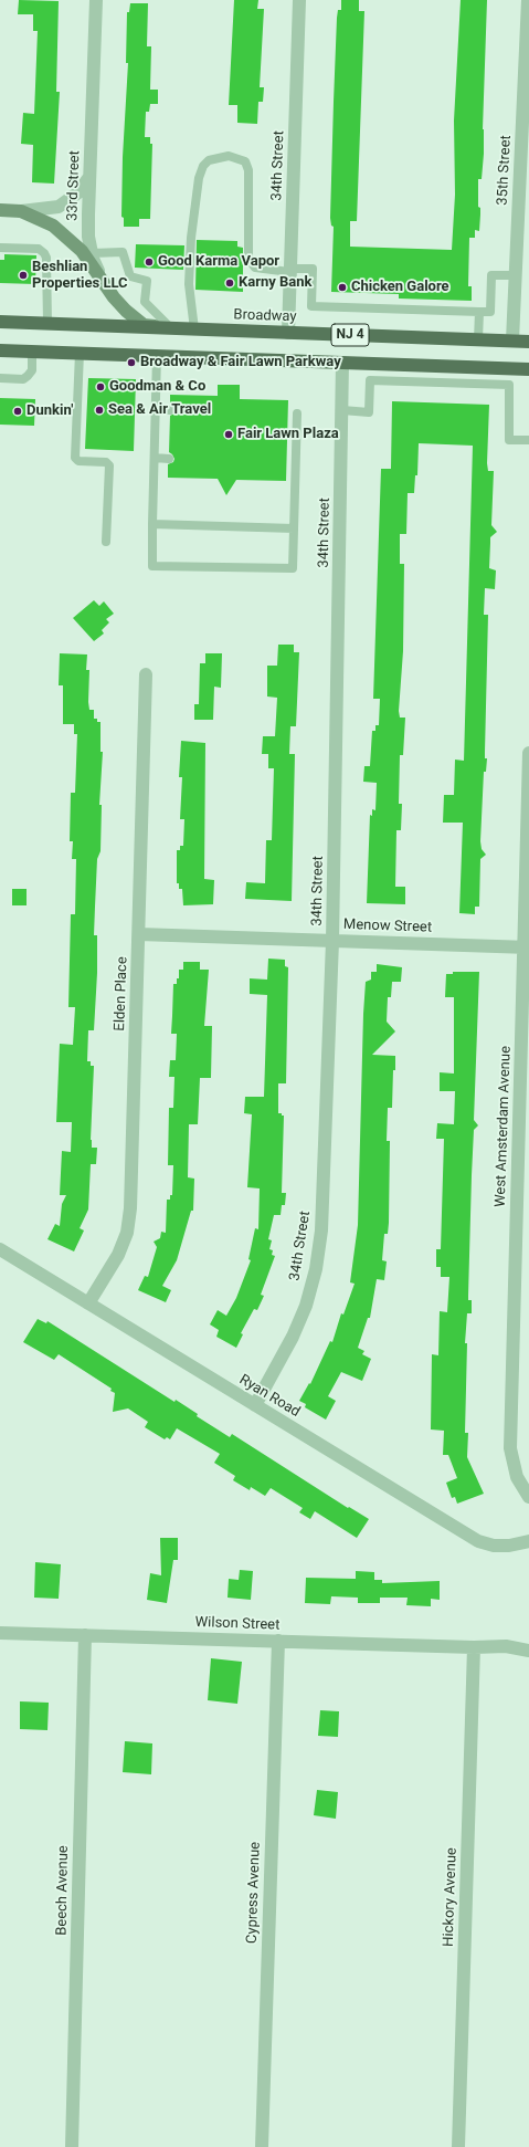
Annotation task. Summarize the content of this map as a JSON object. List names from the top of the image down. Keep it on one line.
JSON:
{"streets":{"main road":["Broadway","NJ 4"],"street":["34th Street","35th Street","33rd Street","Menow Street","Elden Place","West Amsterdam Avenue","Ryan Road","Wilson Street","Beech Avenue","Cypress Avenue","Hickory Avenue"]},"crossings":[["34th Street","Broadway"],["34th Street","NJ 4"],["34th Street","Menow Street"],["34th Street","Ryan Road"],["35th Street","Broadway"],["33rd Street","Broadway"],["Menow Street","Elden Place"],["Menow Street","West Amsterdam Avenue"],["Elden Place","Ryan Road"],["Wilson Street","Beech Avenue"],["Wilson Street","Cypress Avenue"],["Wilson Street","Hickory Avenue"]],"places":["Good Karma Vapor","Beshlian Properties LLC","Karny Bank","Chicken Galore","Broadway & Fair Lawn Parkway","Goodman & Co","Sea & Air Travel","Dunkin'","Fair Lawn Plaza"]}
